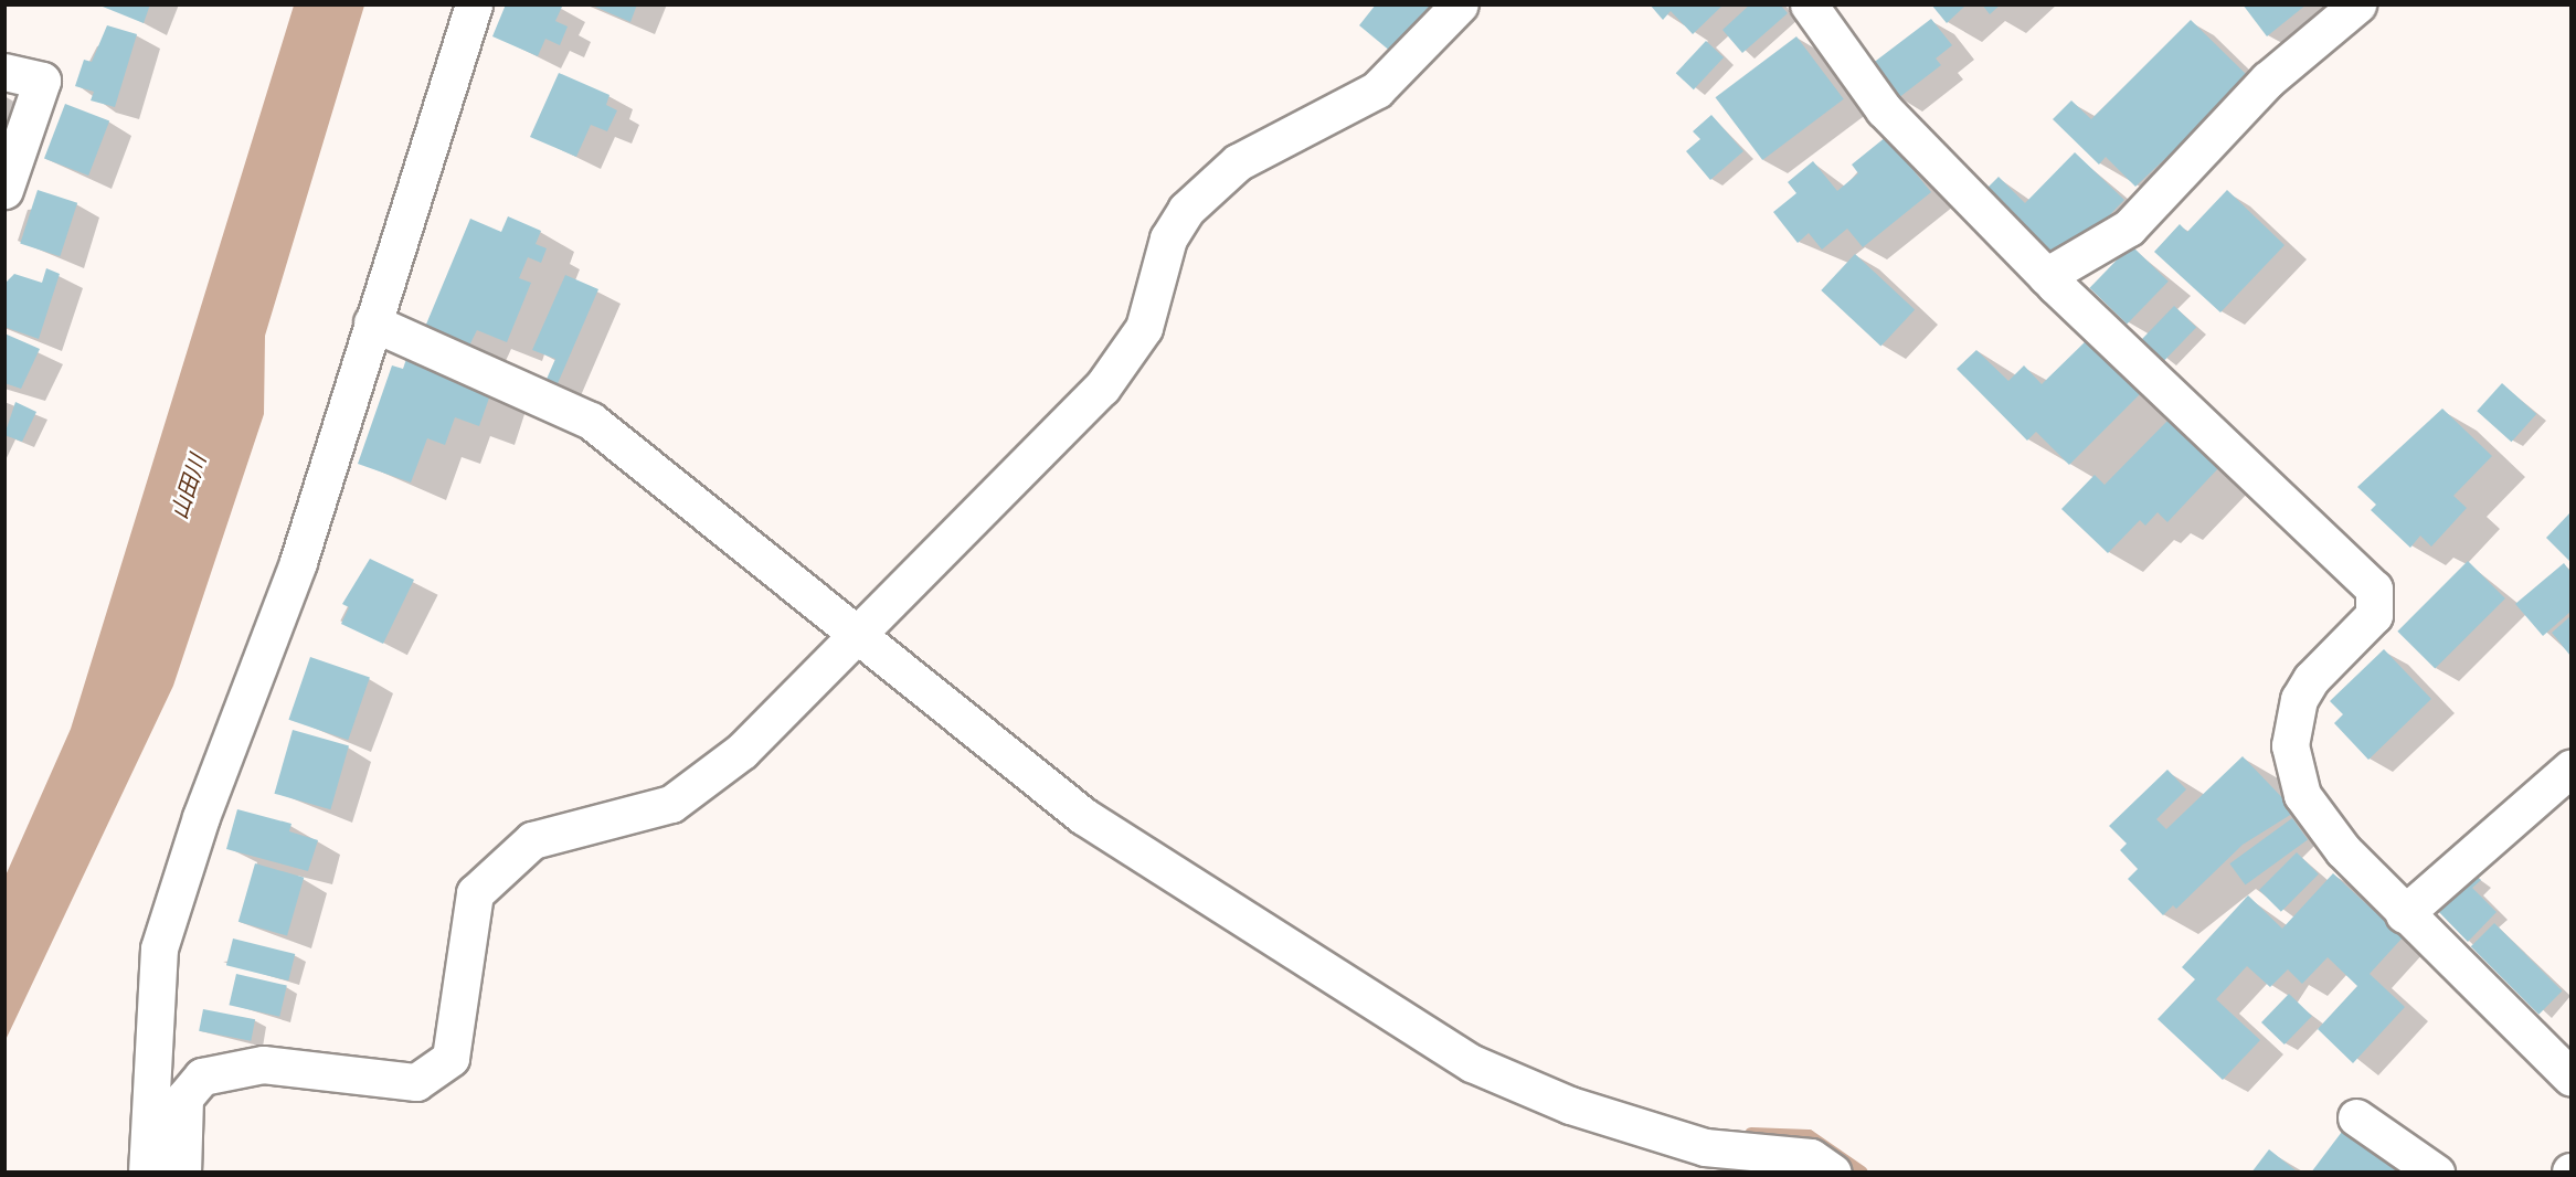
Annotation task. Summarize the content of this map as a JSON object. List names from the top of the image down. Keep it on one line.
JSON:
{"water":["山田川"]}
